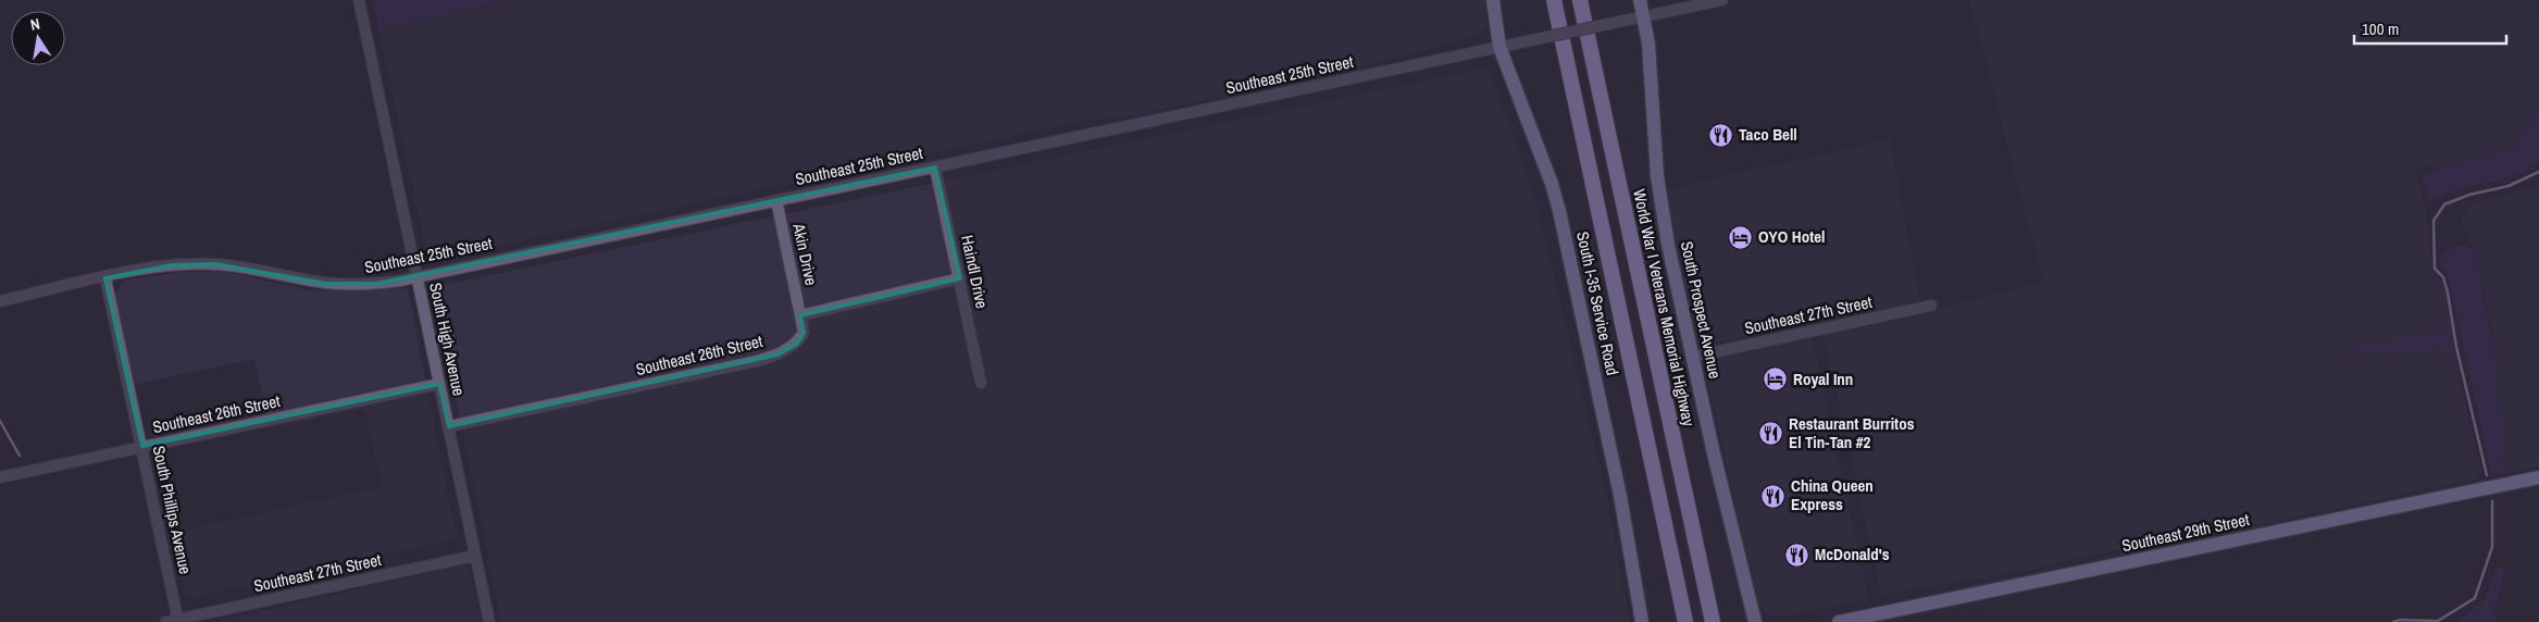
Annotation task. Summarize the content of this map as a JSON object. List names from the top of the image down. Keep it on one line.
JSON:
{"streets":{"highway":["World War I Veterans Memorial Highway"],"main road":["South I-35 Service Road","South Prospect Avenue","Southeast 29th Street"],"street":["Southeast 25th Street","Akin Drive","Haindl Drive","Southeast 27th Street","South High Avenue","Southeast 26th Street","South Phillips Avenue"]},"crossings":[["Southeast 25th Street","Akin Drive"],["Southeast 25th Street","Haindl Drive"],["Southeast 25th Street","South I-35 Service Road"],["Southeast 25th Street","South Prospect Avenue"],["Southeast 25th Street","South High Avenue"],["Southeast 25th Street","South Phillips Avenue"],["Akin Drive","Southeast 26th Street"],["South Prospect Avenue","Southeast 27th Street"],["Southeast 27th Street","South High Avenue"],["Southeast 27th Street","South Phillips Avenue"],["South High Avenue","Southeast 26th Street"],["Southeast 26th Street","South Phillips Avenue"]],"places":{"restaurant":["Taco Bell","Restaurant Burritos El Tin-Tan #2","China Queen Express","McDonald's"],"hotel":["OYO Hotel","Royal Inn"]},"scale_bar":"100 m","north":"top"}
